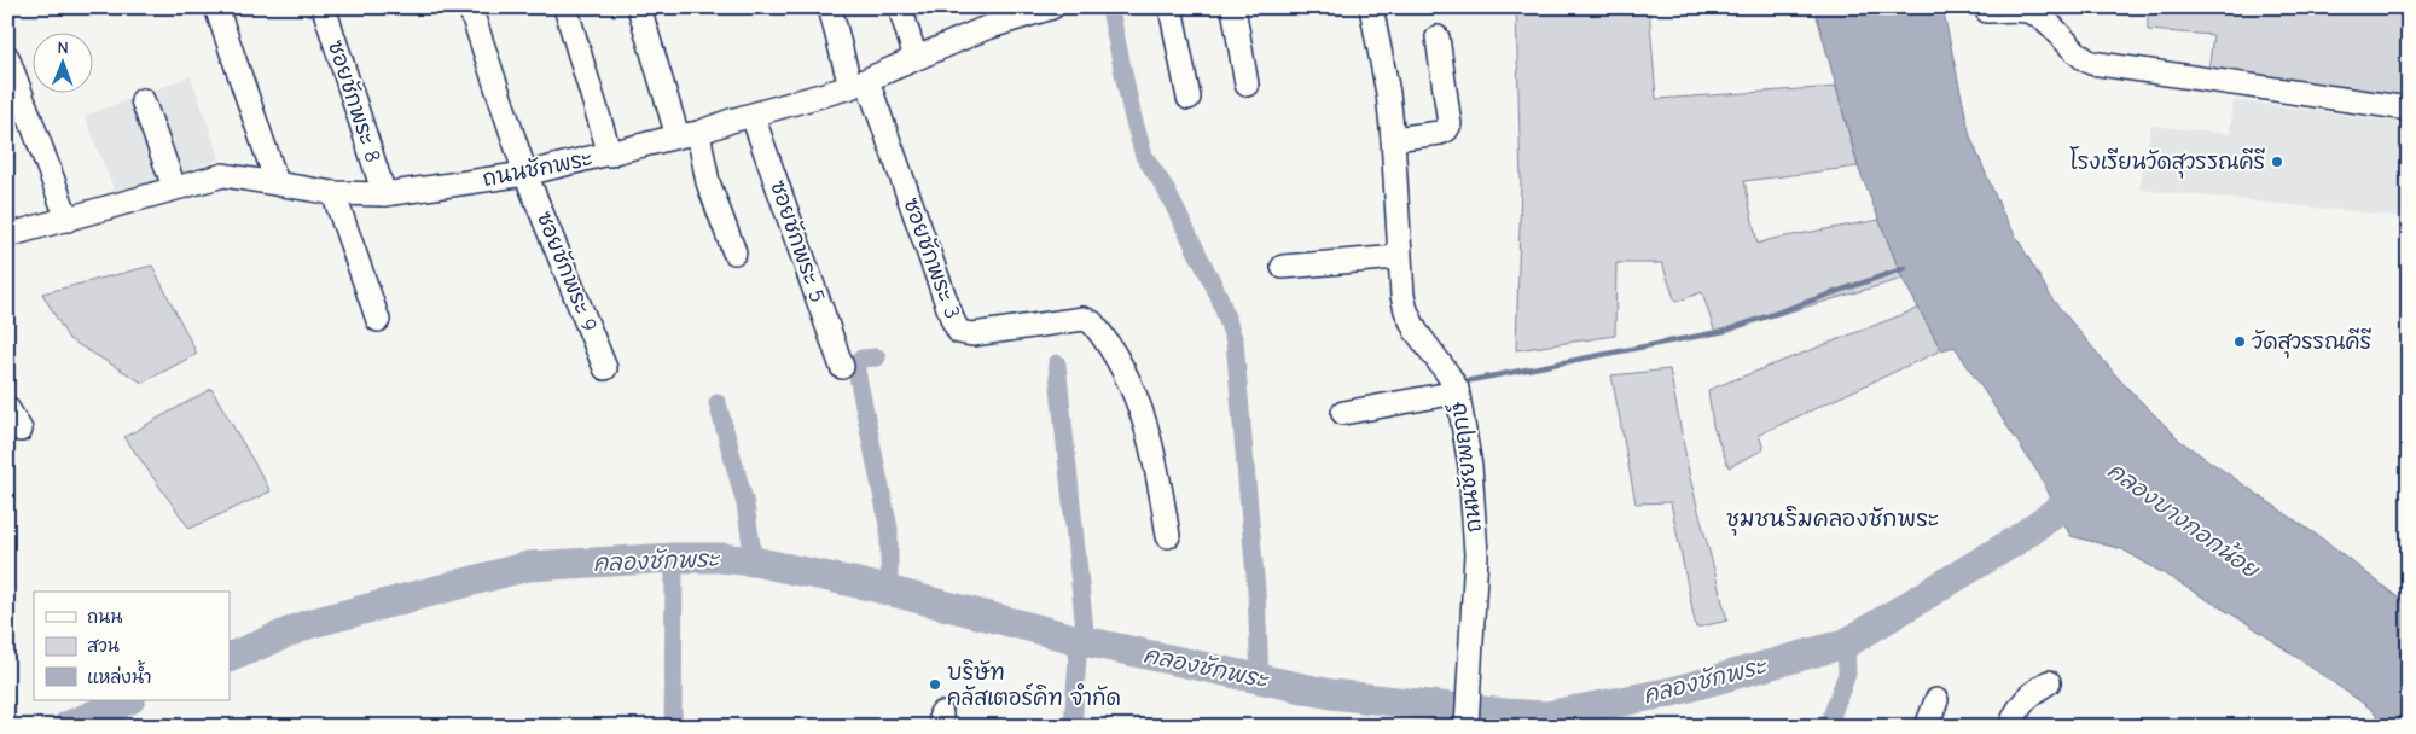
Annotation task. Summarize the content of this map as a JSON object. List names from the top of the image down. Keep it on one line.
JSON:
{"streets":{"street":["ซอยชักพระ 8","ถนนชักพระ","ซอยชักพระ 5","ซอยชักพระ 3","ซอยชักพระ 9","ถนนชัยพฤกษ์"]},"crossings":[["ซอยชักพระ 8","ถนนชักพระ"],["ถนนชักพระ","ซอยชักพระ 5"],["ถนนชักพระ","ซอยชักพระ 3"],["ถนนชักพระ","ซอยชักพระ 9"]],"districts":["ชุมชนริมคลองชักพระ"],"water":["คลองบางกอกน้อย","คลองชักพระ"],"places":["โรงเรียนวัดสุวรรณคีรี","วัดสุวรรณคีรี","บริษัท คลัสเตอร์คิท จำกัด"],"legend":["ถนน","สวน","แหล่งน้ำ"],"north":"top"}
